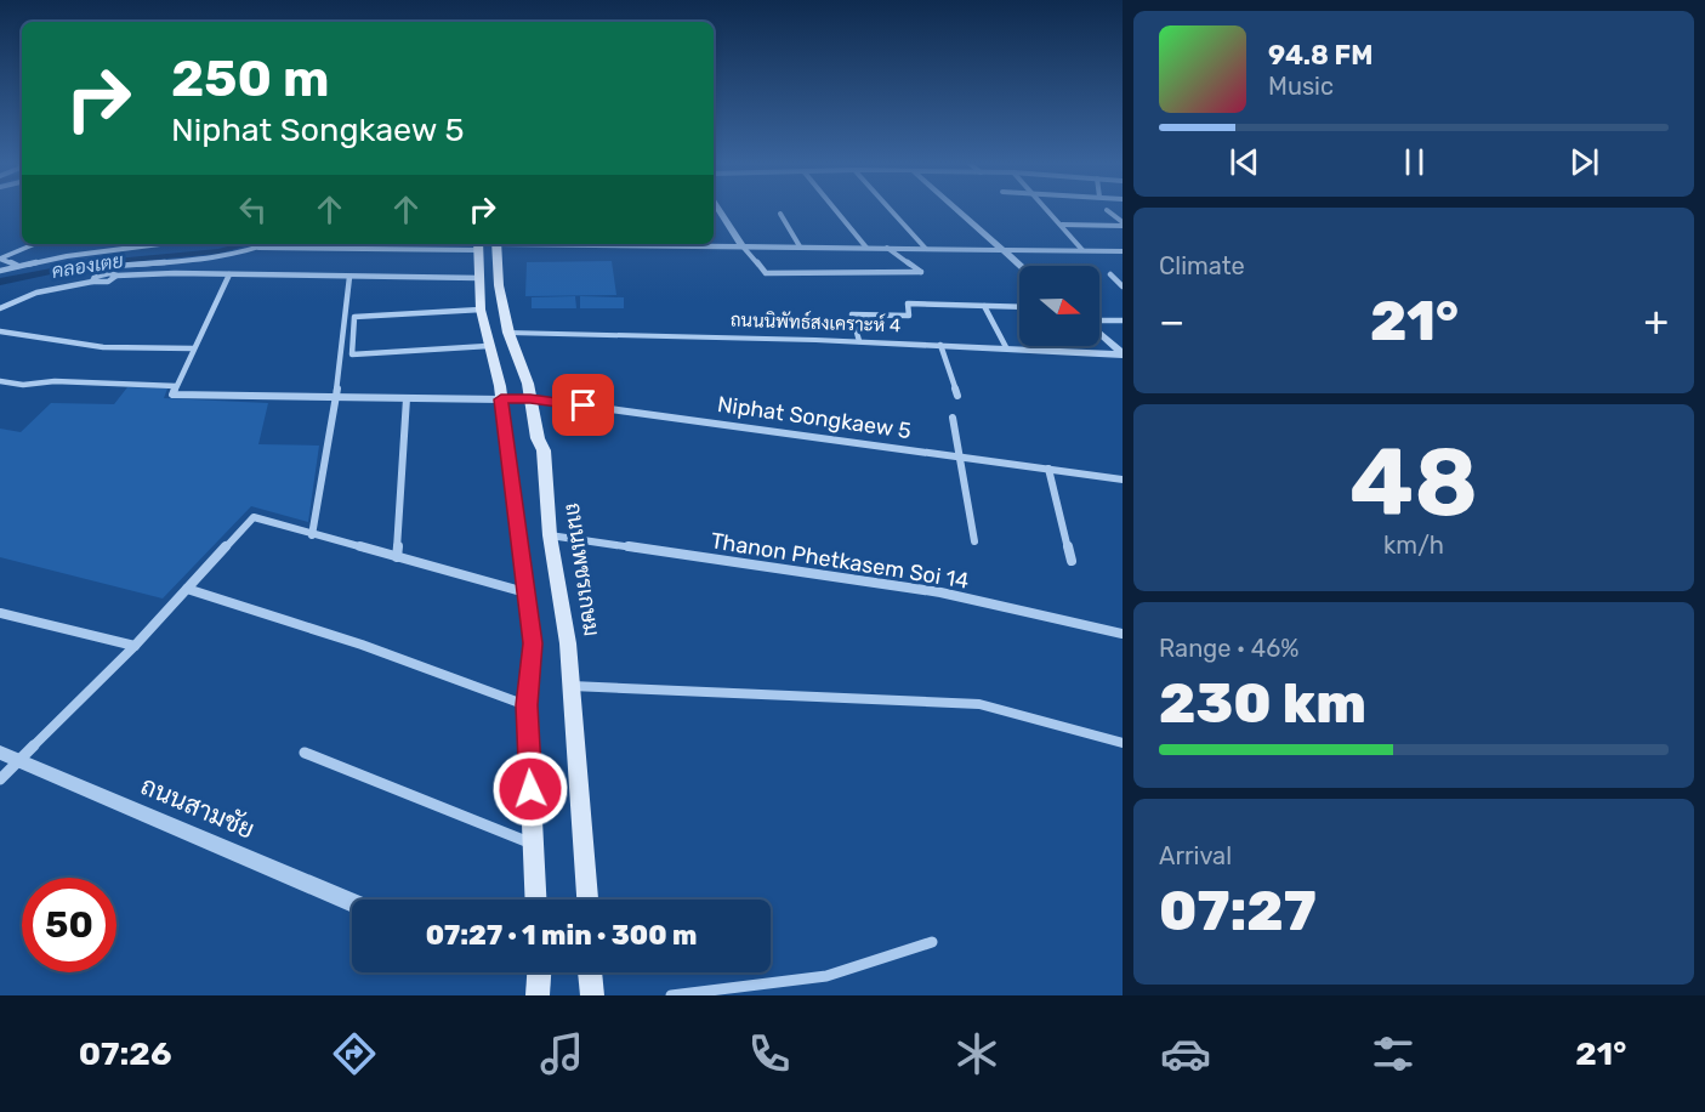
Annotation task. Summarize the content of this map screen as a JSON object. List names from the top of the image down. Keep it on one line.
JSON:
{"streets":{"main road":["ถนนเพชรเกษม"],"street":["ถนนนิพัทธ์สงเคราะห์ 4","Niphat Songkaew 5","Thanon Phetkasem Soi 14","ถนนสามชัย"]},"crossings":[["ถนนนิพัทธ์สงเคราะห์ 4","ถนนเพชรเกษม"],["Niphat Songkaew 5","ถนนเพชรเกษม"],["Thanon Phetkasem Soi 14","ถนนเพชรเกษม"]],"water":["คลองเตย"],"north":"right","page":{"turn":["250 m","Niphat Songkaew 5"],"song":["94.8 FM","Music"],"tile":["Climate",["48","km/h"],["Range · 46%","230 km"],["Arrival","07:27"]],"heat":["−","21°","+"],"limit":"50","trip":"07:27 · 1 min · 300 m","tabs":["07:26","21°"]}}
